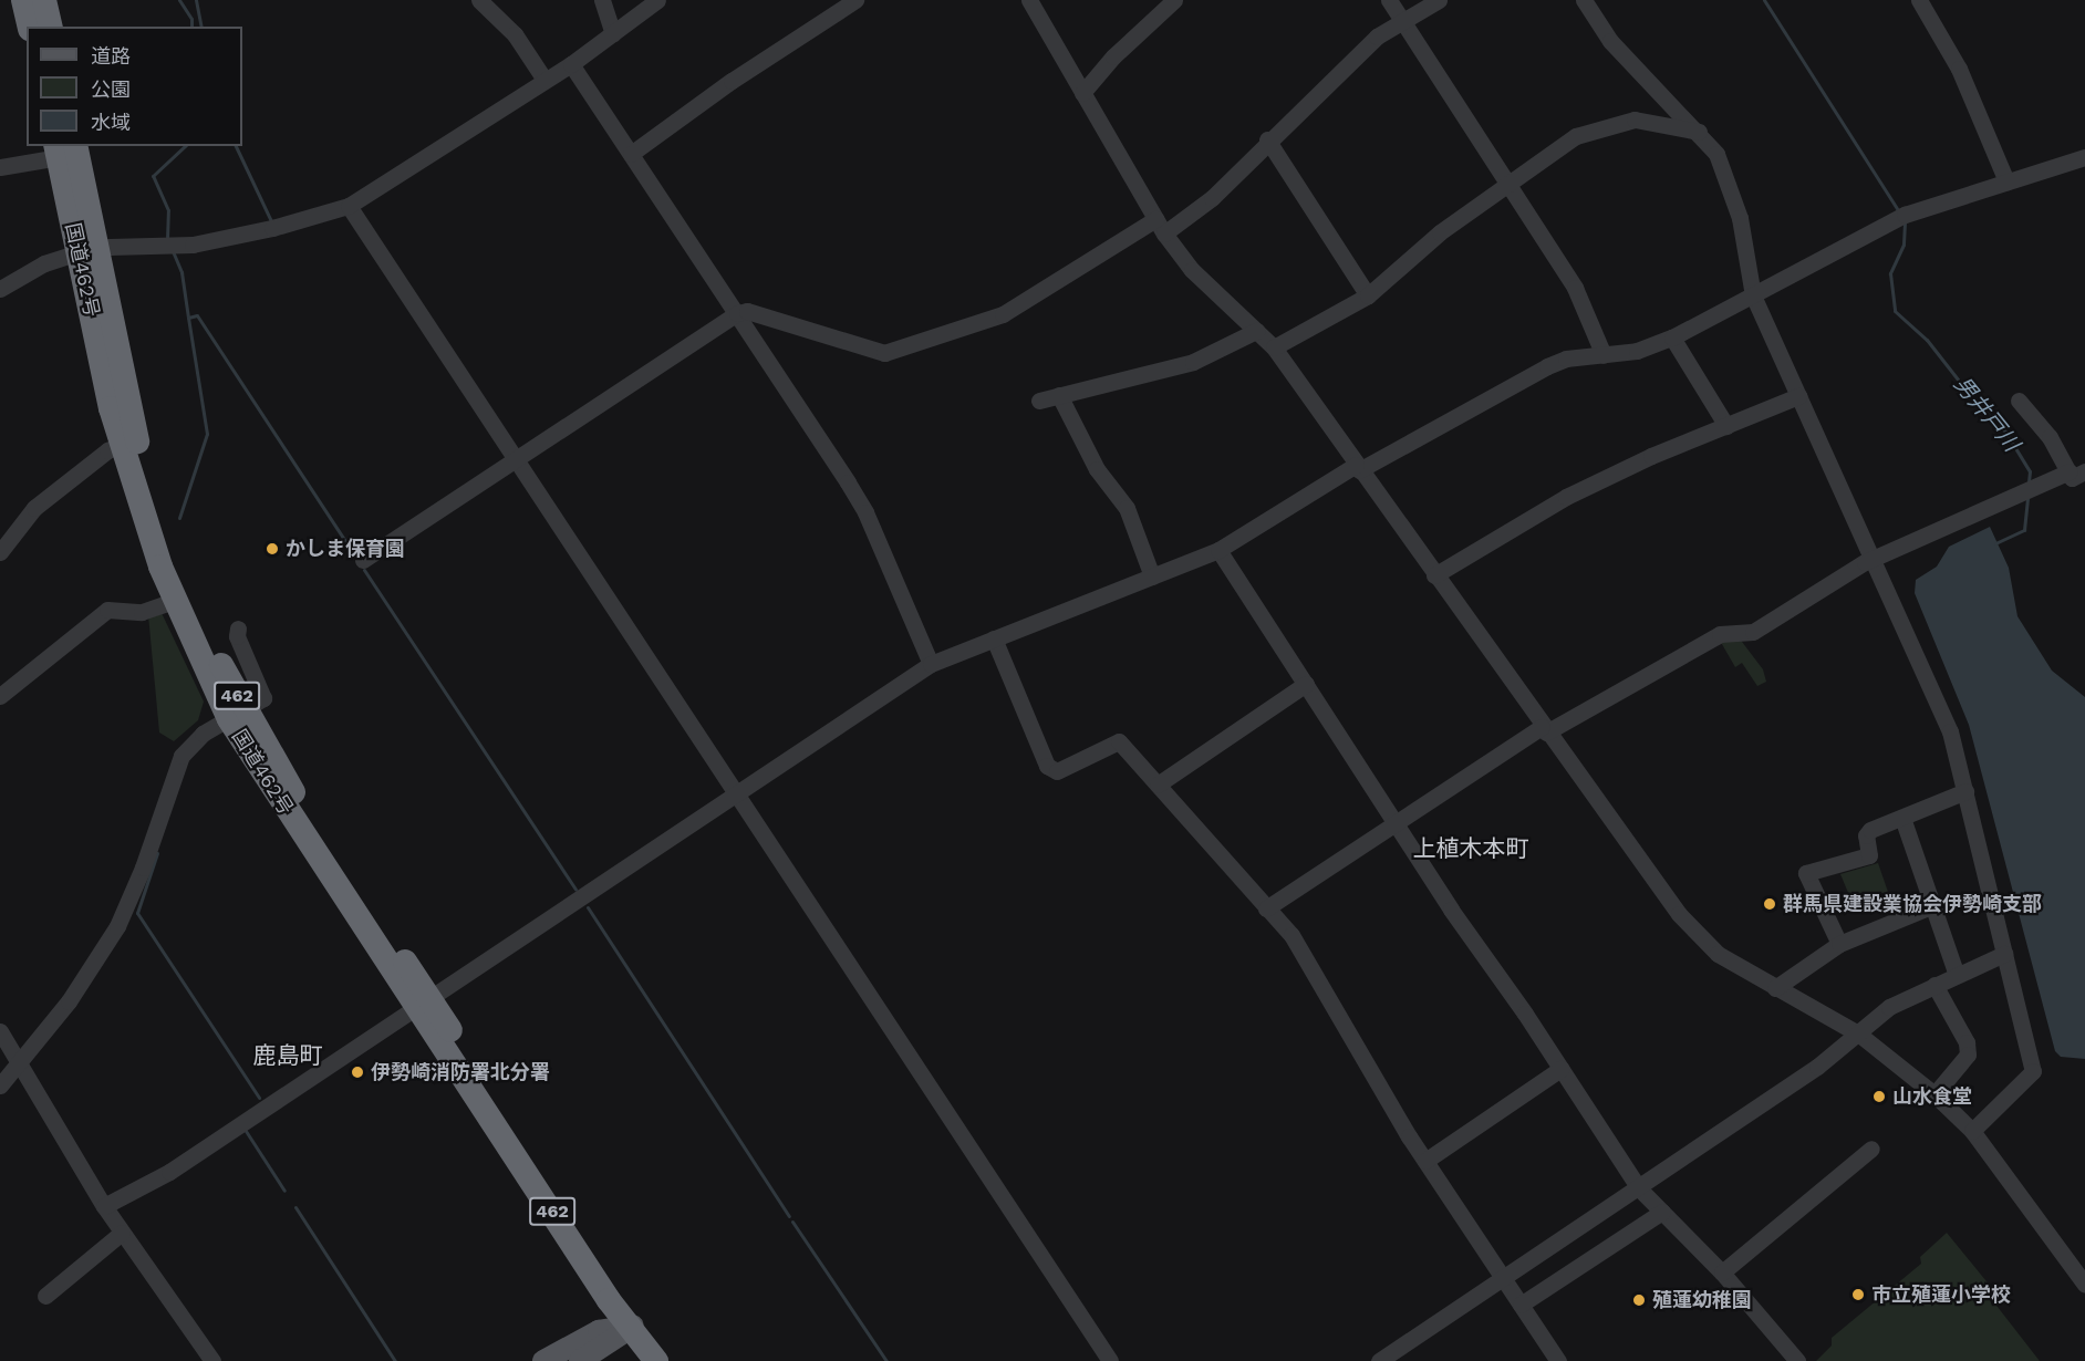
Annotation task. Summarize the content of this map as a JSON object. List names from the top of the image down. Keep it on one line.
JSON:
{"streets":{"highway":["国道462号","462"]},"districts":["上植木本町","鹿島町"],"water":["男井戸川"],"places":["かしま保育園","群馬県建設業協会伊勢崎支部","伊勢崎消防署北分署","山水食堂","市立殖蓮小学校","殖蓮幼稚園"],"legend":["道路","公園","水域"]}
